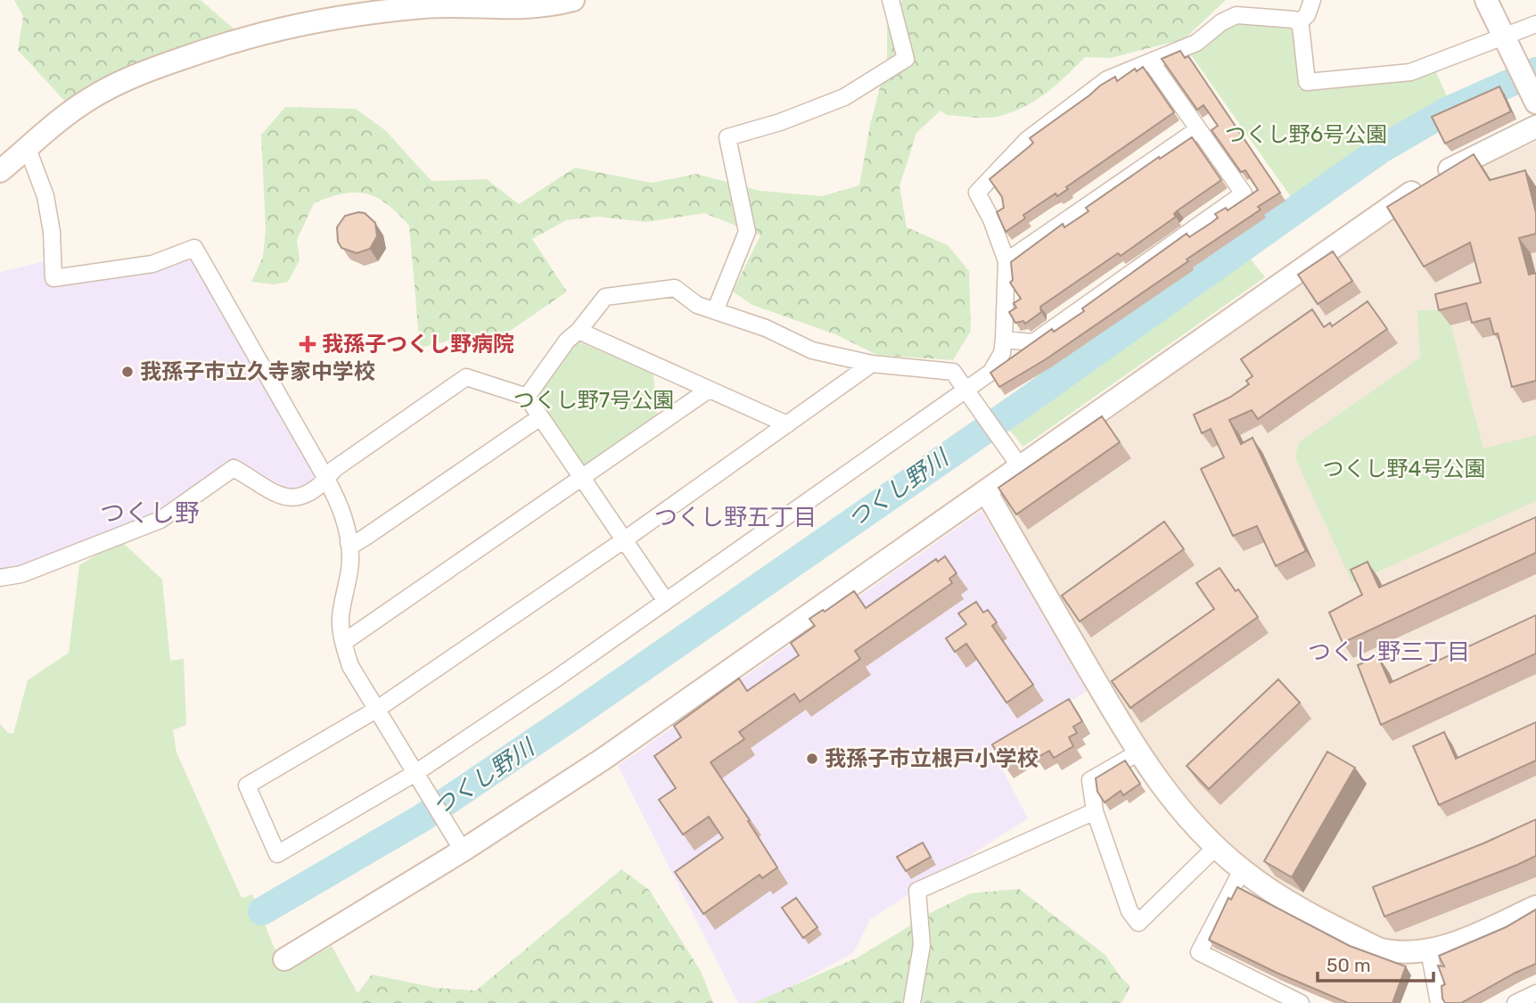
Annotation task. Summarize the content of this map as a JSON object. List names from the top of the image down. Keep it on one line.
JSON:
{"districts":["つくし野","つくし野五丁目","つくし野三丁目"],"water":["つくし野川"],"parks":["つくし野6号公園","つくし野7号公園","つくし野4号公園"],"places":{"health":["我孫子つくし野病院"],"other":["我孫子市立久寺家中学校","我孫子市立根戸小学校"]},"scale_bar":"50 m"}
